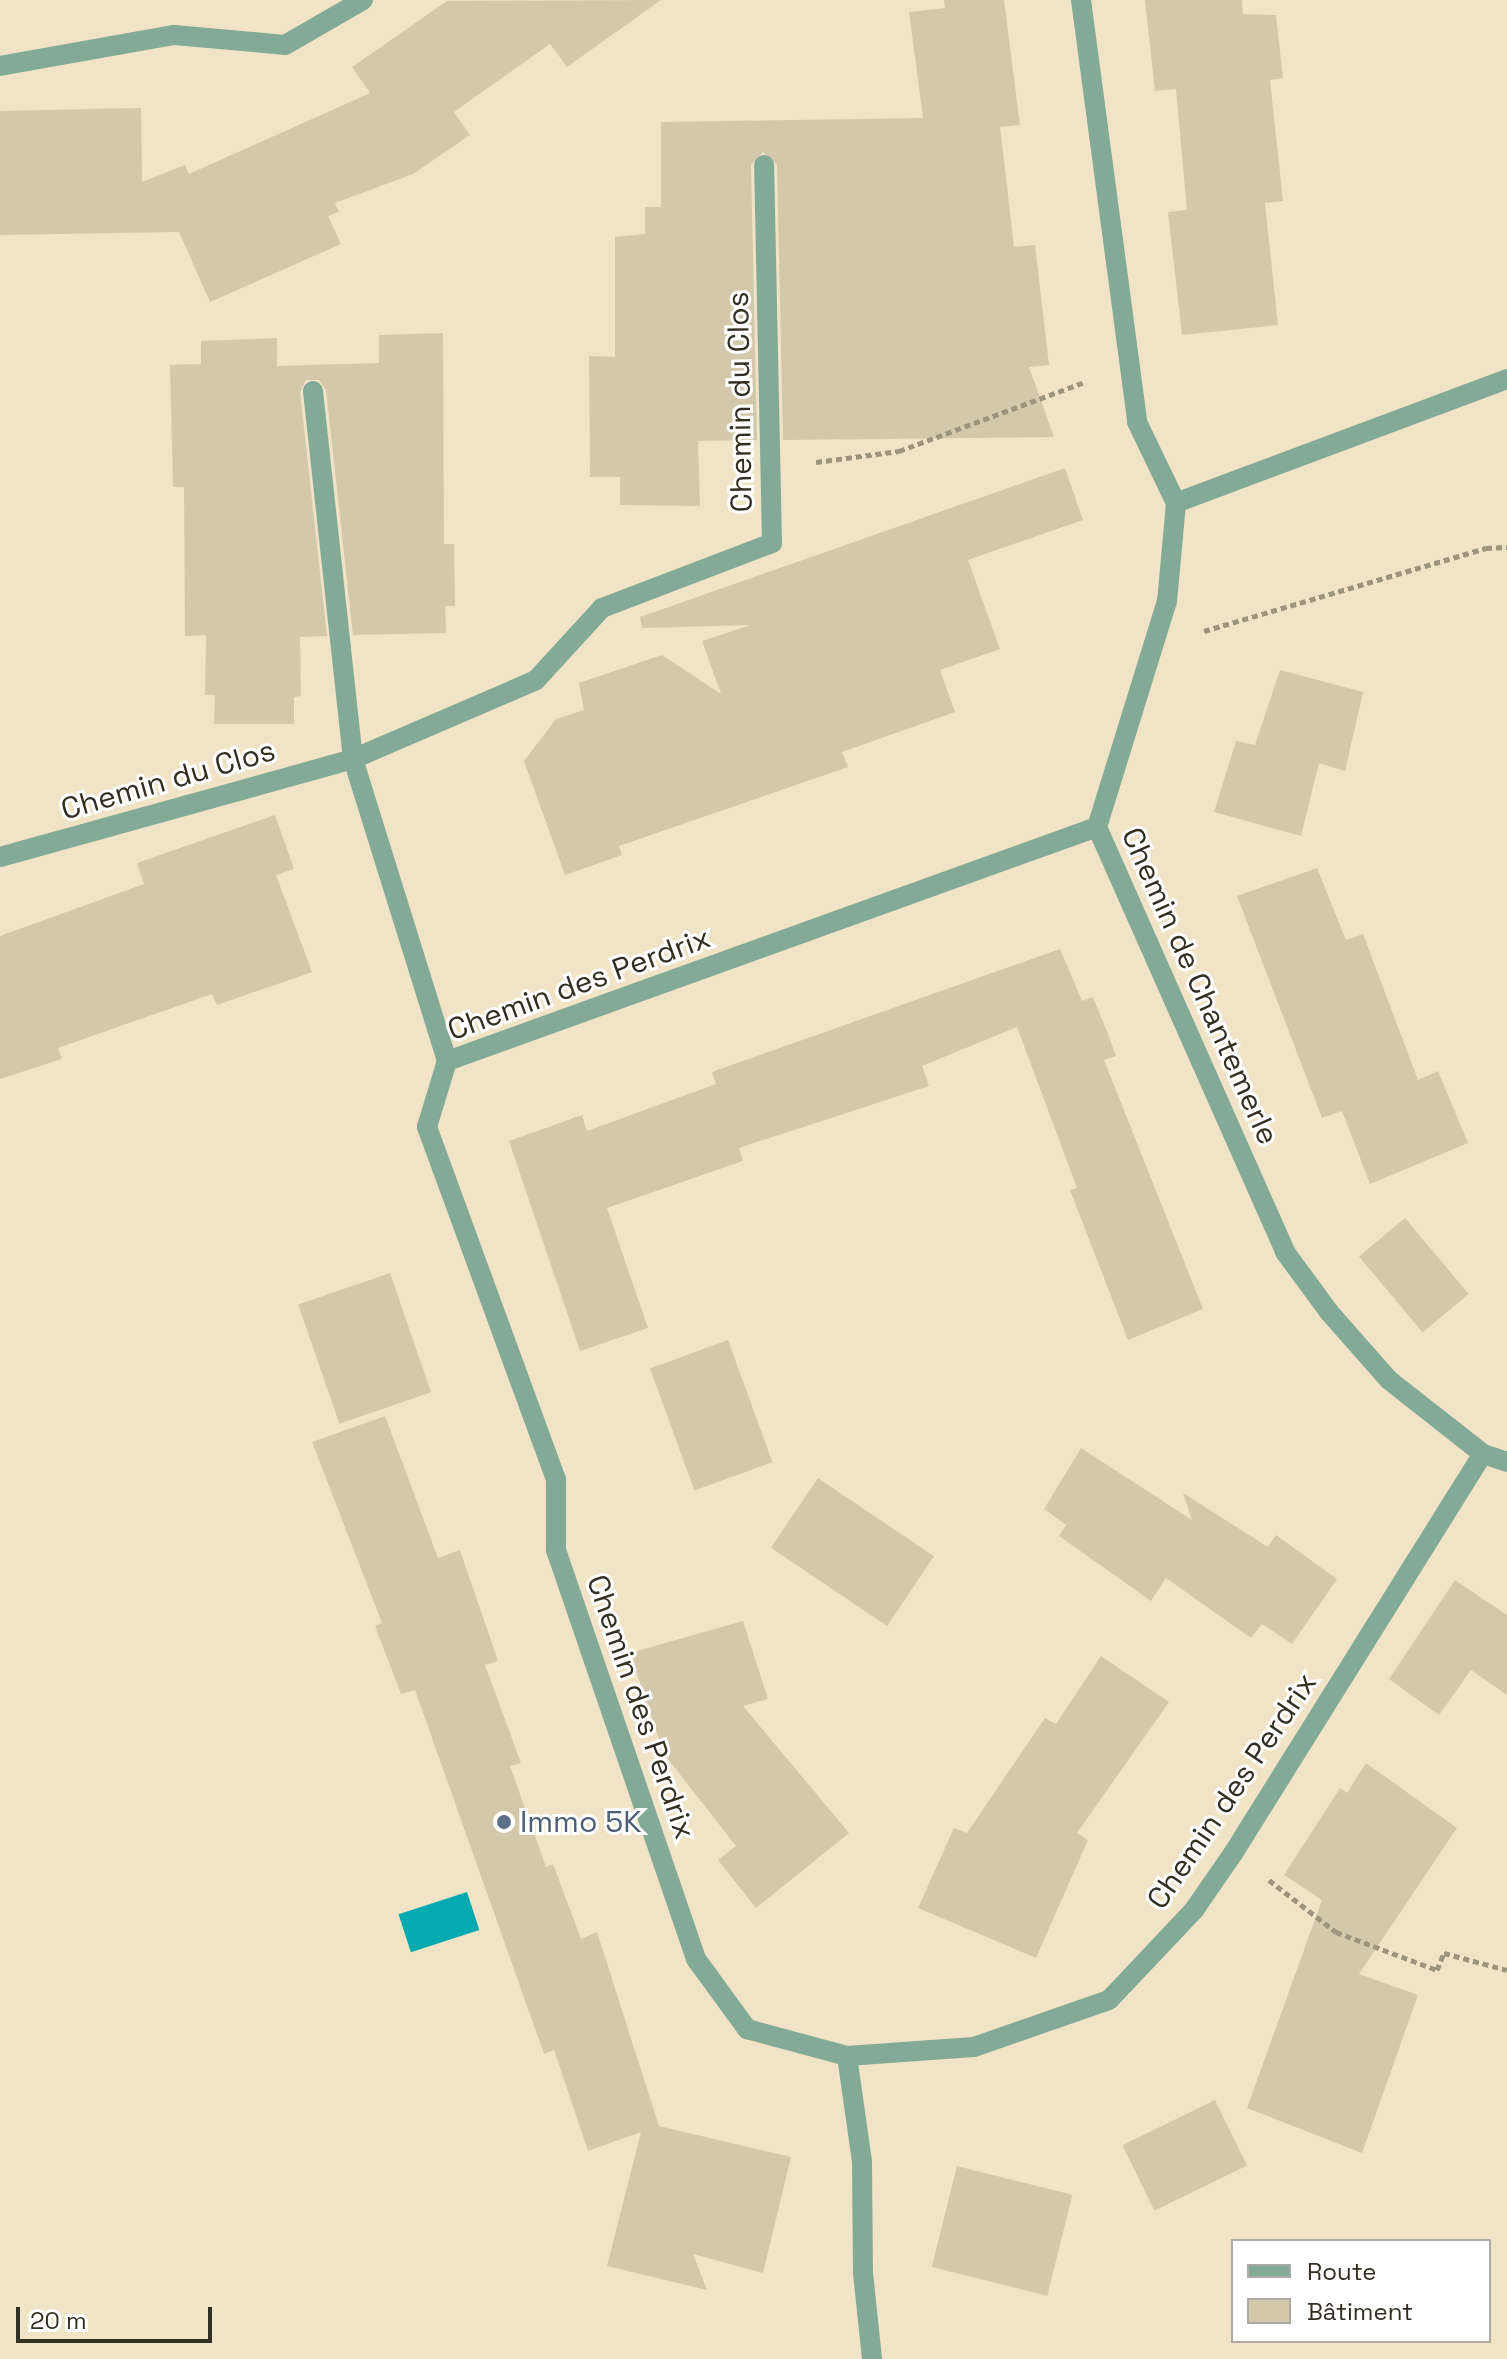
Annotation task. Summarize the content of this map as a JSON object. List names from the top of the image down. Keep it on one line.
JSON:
{"streets":{"street":["Chemin du Clos","Chemin des Perdrix","Chemin de Chantemerle"]},"crossings":[["Chemin des Perdrix","Chemin de Chantemerle"]],"places":["Immo 5K"],"legend":["Route","Bâtiment"],"scale_bar":"20 m"}
